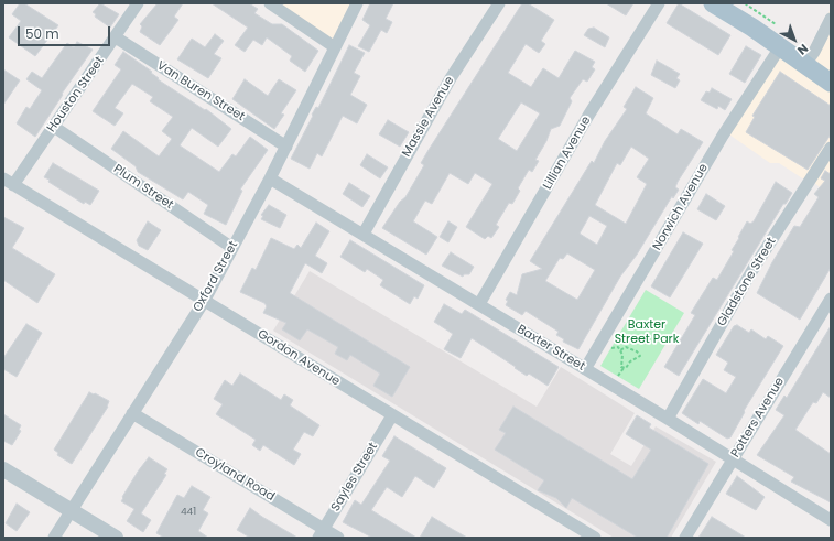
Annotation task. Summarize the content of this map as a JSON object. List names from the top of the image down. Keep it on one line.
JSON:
{"streets":{"street":["Van Buren Street","Houston Street","Massie Avenue","Lillian Avenue","Plum Street","Norwich Avenue","Oxford Street","Gladstone Street","Baxter Street","Gordon Avenue","Potters Avenue","Croyland Road","Sayles Street"]},"crossings":[["Van Buren Street","Houston Street"],["Van Buren Street","Oxford Street"],["Houston Street","Plum Street"],["Houston Street","Gordon Avenue"],["Massie Avenue","Baxter Street"],["Lillian Avenue","Baxter Street"],["Plum Street","Oxford Street"],["Norwich Avenue","Baxter Street"],["Oxford Street","Baxter Street"],["Oxford Street","Gordon Avenue"],["Oxford Street","Croyland Road"],["Gladstone Street","Baxter Street"],["Baxter Street","Potters Avenue"],["Gordon Avenue","Sayles Street"],["Croyland Road","Sayles Street"]],"parks":["Baxter Street Park"],"house_numbers":["441"],"scale_bar":"50 m","north":"bottom right"}
